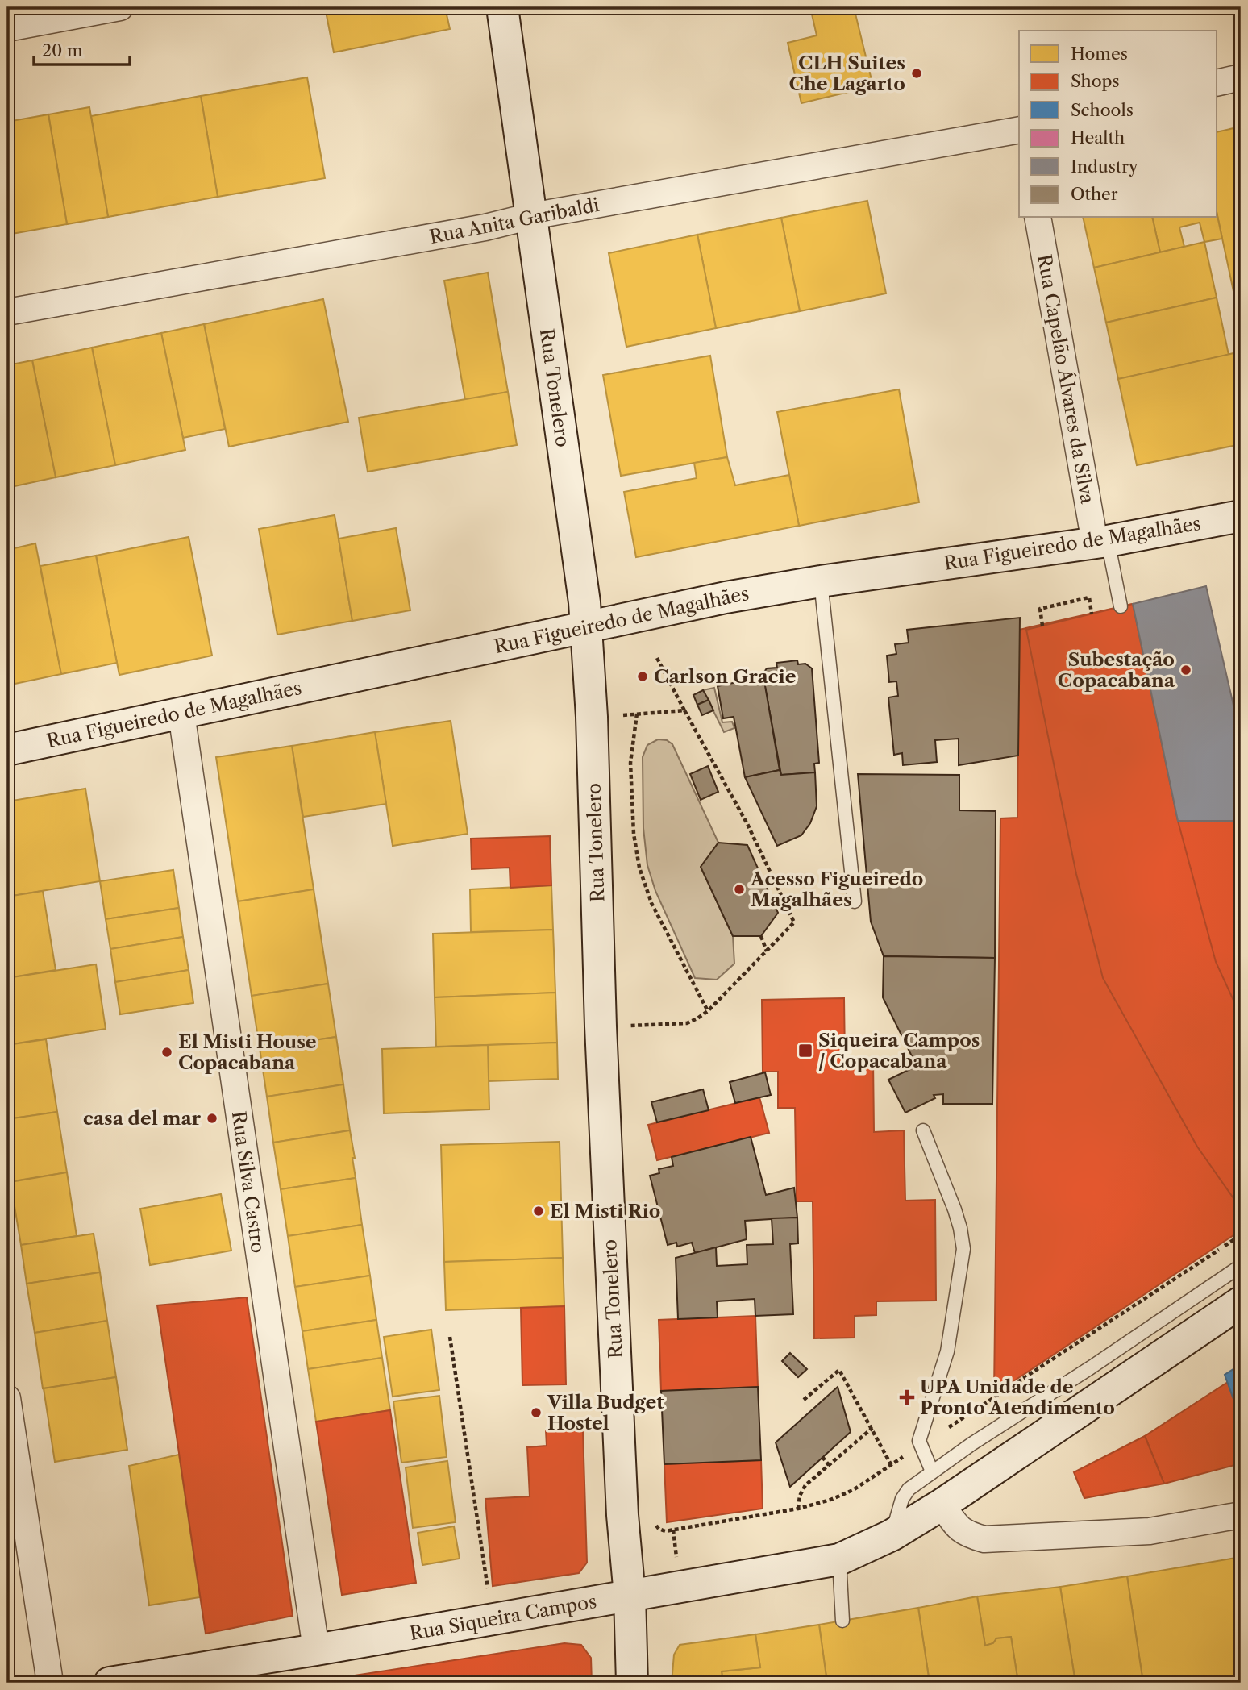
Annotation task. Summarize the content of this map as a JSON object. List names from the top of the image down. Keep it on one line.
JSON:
{"streets":{"main road":["Rua Tonelero","Rua Figueiredo de Magalhães","Rua Siqueira Campos"],"street":["Rua Anita Garibaldi","Rua Capelão Álvares da Silva","Rua Silva Castro"]},"crossings":[["Rua Anita Garibaldi","Rua Tonelero"],["Rua Capelão Álvares da Silva","Rua Figueiredo de Magalhães"],["Rua Tonelero","Rua Figueiredo de Magalhães"],["Rua Tonelero","Rua Siqueira Campos"],["Rua Figueiredo de Magalhães","Rua Silva Castro"],["Rua Silva Castro","Rua Siqueira Campos"]],"places":{"other":["CLH Suites Che Lagarto","Subestação Copacabana","Carlson Gracie","Acesso Figueiredo Magalhães","El Misti House Copacabana","casa del mar","El Misti Rio","Villa Budget Hostel"],"transit":["Siqueira Campos / Copacabana"],"health":["UPA Unidade de Pronto Atendimento"]},"legend":["Homes","Shops","Schools","Health","Industry","Other"],"scale_bar":"20 m"}
